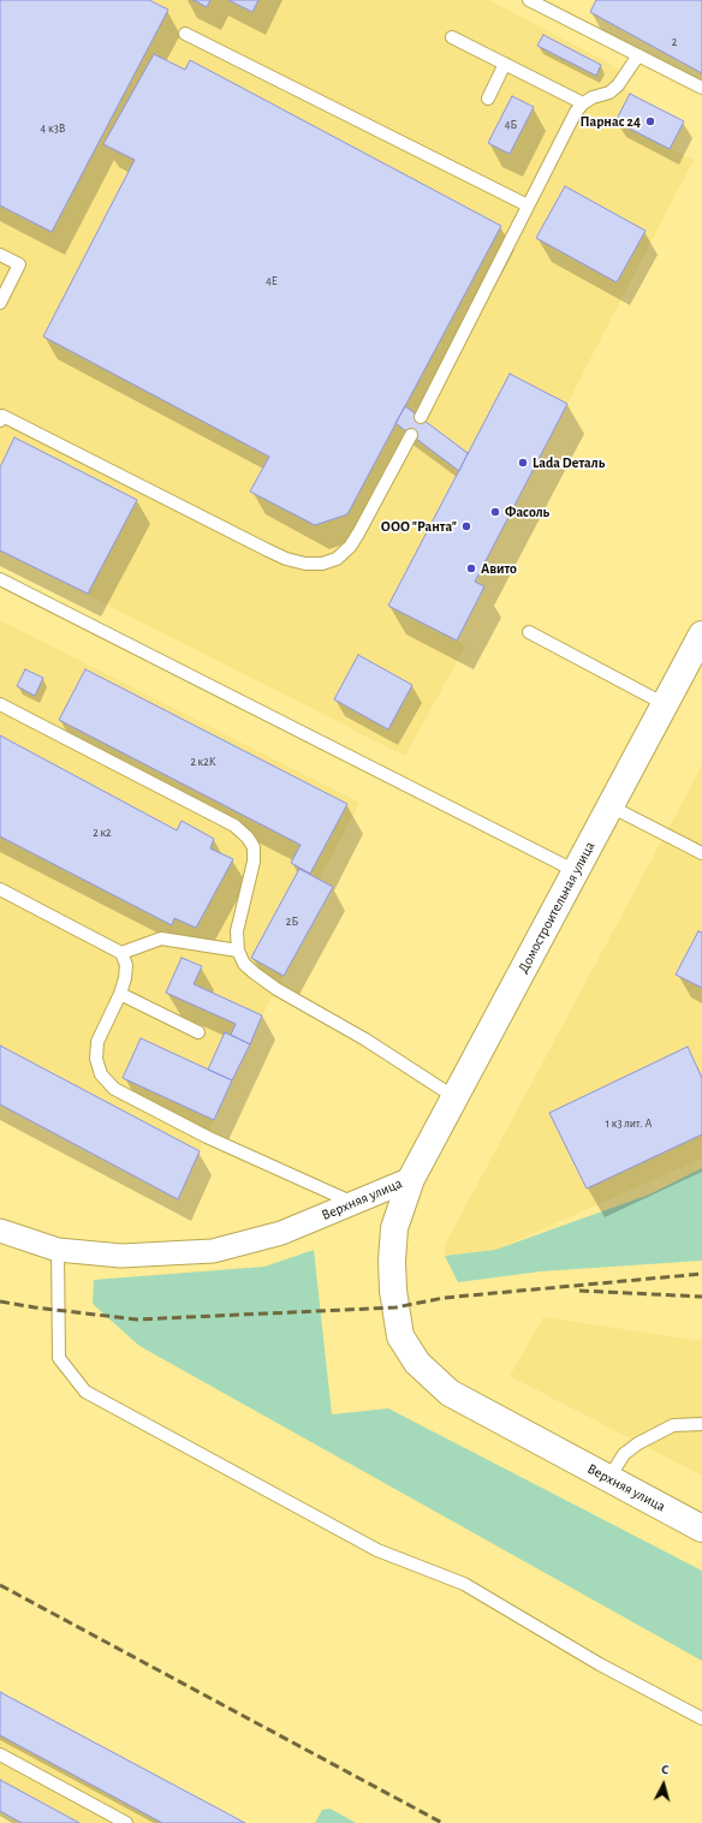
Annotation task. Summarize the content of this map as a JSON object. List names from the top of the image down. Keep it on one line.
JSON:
{"streets":{"street":["Домостроительная улица","Верхняя улица"]},"crossings":[["Домостроительная улица","Верхняя улица"]],"places":["Парнас 24","Lada Dеталь","Фасоль","ООО \"Ранта\"","Авито"],"house_numbers":["2","4Б","4 к3В","4Е","2 к2К","2 к2","2Б","1 к3 лит. А"],"north":"top"}
